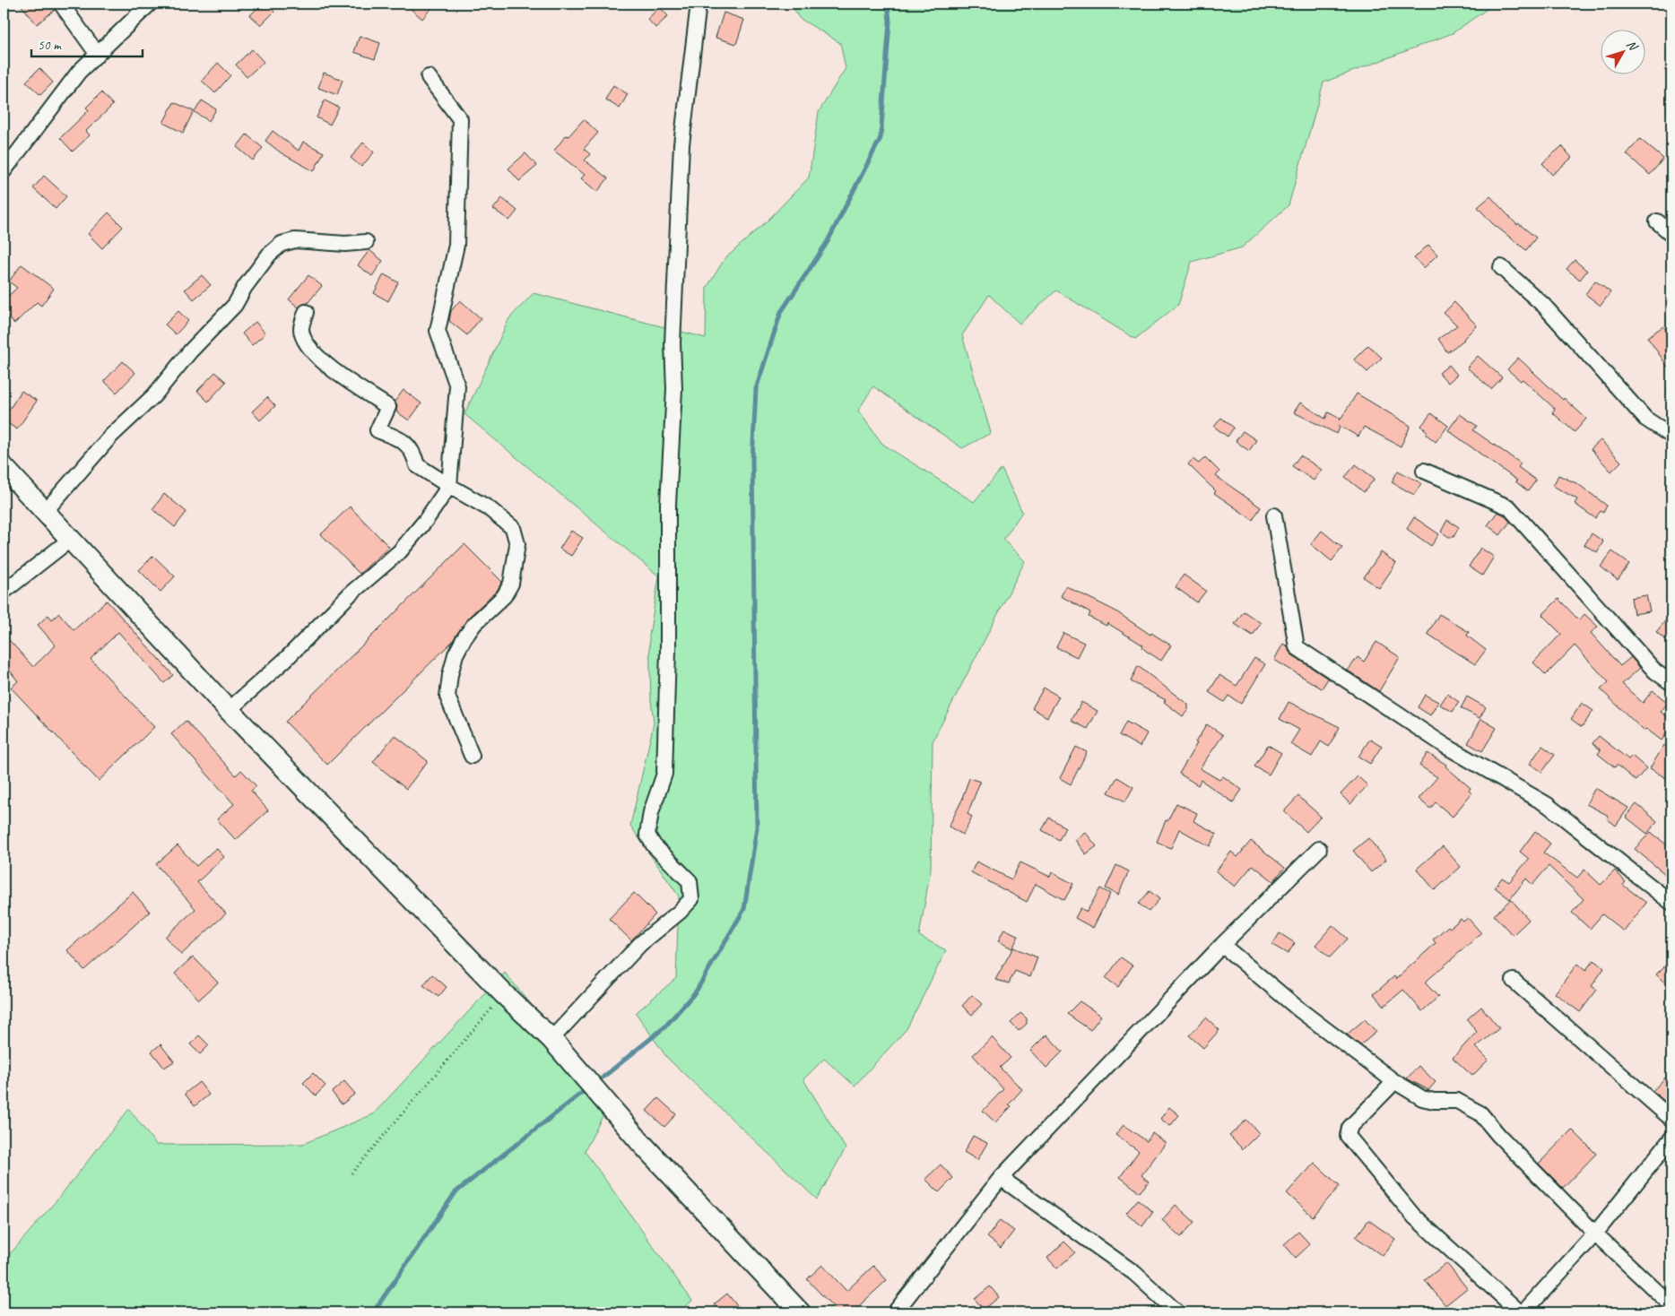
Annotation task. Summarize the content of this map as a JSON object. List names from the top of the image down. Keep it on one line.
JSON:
{"scale_bar":"50 m","north":"top right"}
